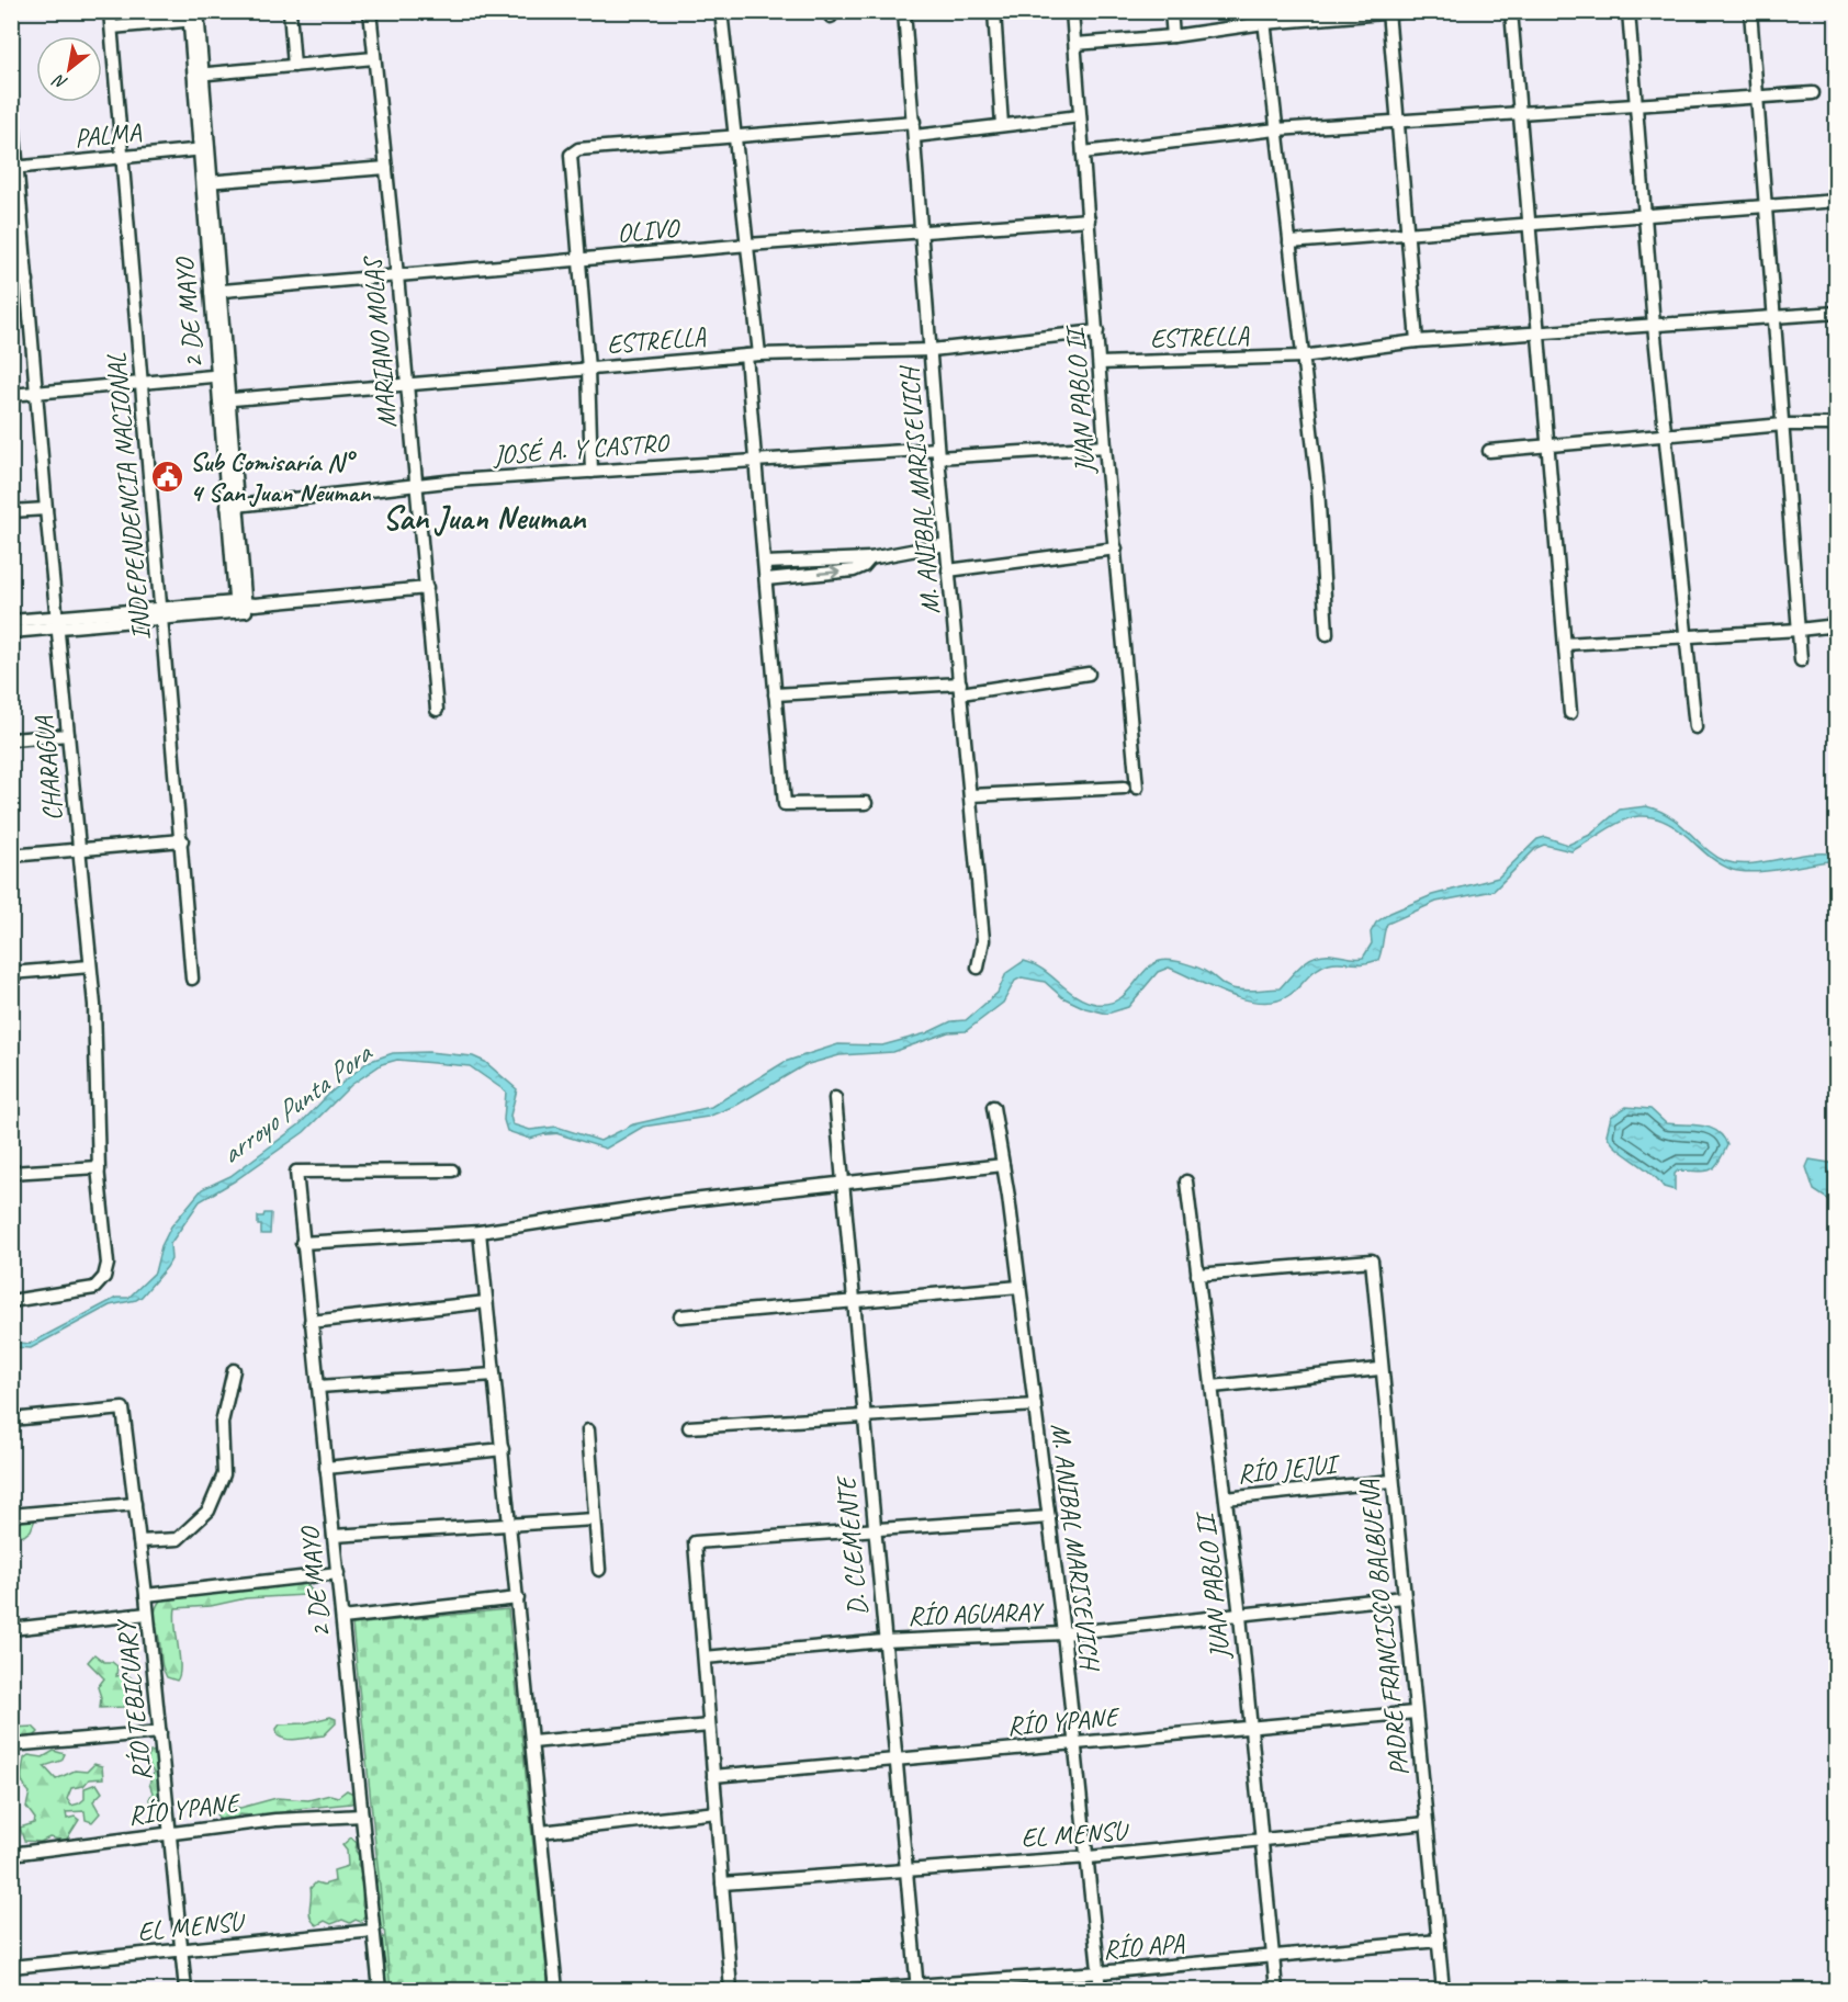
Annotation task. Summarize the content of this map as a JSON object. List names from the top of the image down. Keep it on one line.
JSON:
{"streets":{"street":["PALMA","OLIVO","2 DE MAYO","ESTRELLA","MARIANO MOLAS","JUAN PABLO II","JOSÉ A. Y CASTRO","M. ANIBAL MARISEVICH","INDEPENDENCIA NACIONAL","CHARAGUA","RÍO JEJUI","D. CLEMENTE","RÍO AGUARAY","PADRE FRANCISCO BALBUENA","RÍO TEBICUARY","RÍO YPANE","EL MENSU","RÍO APA"]},"crossings":[["PALMA","2 DE MAYO"],["PALMA","INDEPENDENCIA NACIONAL"],["PALMA","CHARAGUA"],["OLIVO","2 DE MAYO"],["OLIVO","MARIANO MOLAS"],["OLIVO","JUAN PABLO II"],["OLIVO","M. ANIBAL MARISEVICH"],["2 DE MAYO","ESTRELLA"],["2 DE MAYO","JOSÉ A. Y CASTRO"],["2 DE MAYO","RÍO YPANE"],["2 DE MAYO","EL MENSU"],["ESTRELLA","MARIANO MOLAS"],["ESTRELLA","JUAN PABLO II"],["ESTRELLA","M. ANIBAL MARISEVICH"],["MARIANO MOLAS","JOSÉ A. Y CASTRO"],["JUAN PABLO II","JOSÉ A. Y CASTRO"],["JUAN PABLO II","M. ANIBAL MARISEVICH"],["JUAN PABLO II","RÍO JEJUI"],["JUAN PABLO II","RÍO AGUARAY"],["JUAN PABLO II","PADRE FRANCISCO BALBUENA"],["JUAN PABLO II","RÍO YPANE"],["JUAN PABLO II","EL MENSU"],["JUAN PABLO II","RÍO APA"],["JOSÉ A. Y CASTRO","M. ANIBAL MARISEVICH"],["M. ANIBAL MARISEVICH","RÍO AGUARAY"],["M. ANIBAL MARISEVICH","RÍO YPANE"],["M. ANIBAL MARISEVICH","EL MENSU"],["M. ANIBAL MARISEVICH","RÍO APA"],["RÍO JEJUI","PADRE FRANCISCO BALBUENA"],["D. CLEMENTE","RÍO AGUARAY"],["D. CLEMENTE","RÍO YPANE"],["D. CLEMENTE","EL MENSU"],["D. CLEMENTE","RÍO APA"],["RÍO AGUARAY","PADRE FRANCISCO BALBUENA"],["PADRE FRANCISCO BALBUENA","RÍO YPANE"],["PADRE FRANCISCO BALBUENA","EL MENSU"],["PADRE FRANCISCO BALBUENA","RÍO APA"],["RÍO TEBICUARY","RÍO YPANE"],["RÍO TEBICUARY","EL MENSU"]],"districts":["San Juan Neuman"],"water":["arroyo Punta Pora"],"places":{"public building":["Sub Comisaría N° 4 San Juan Neuman"]},"north":"bottom left"}
